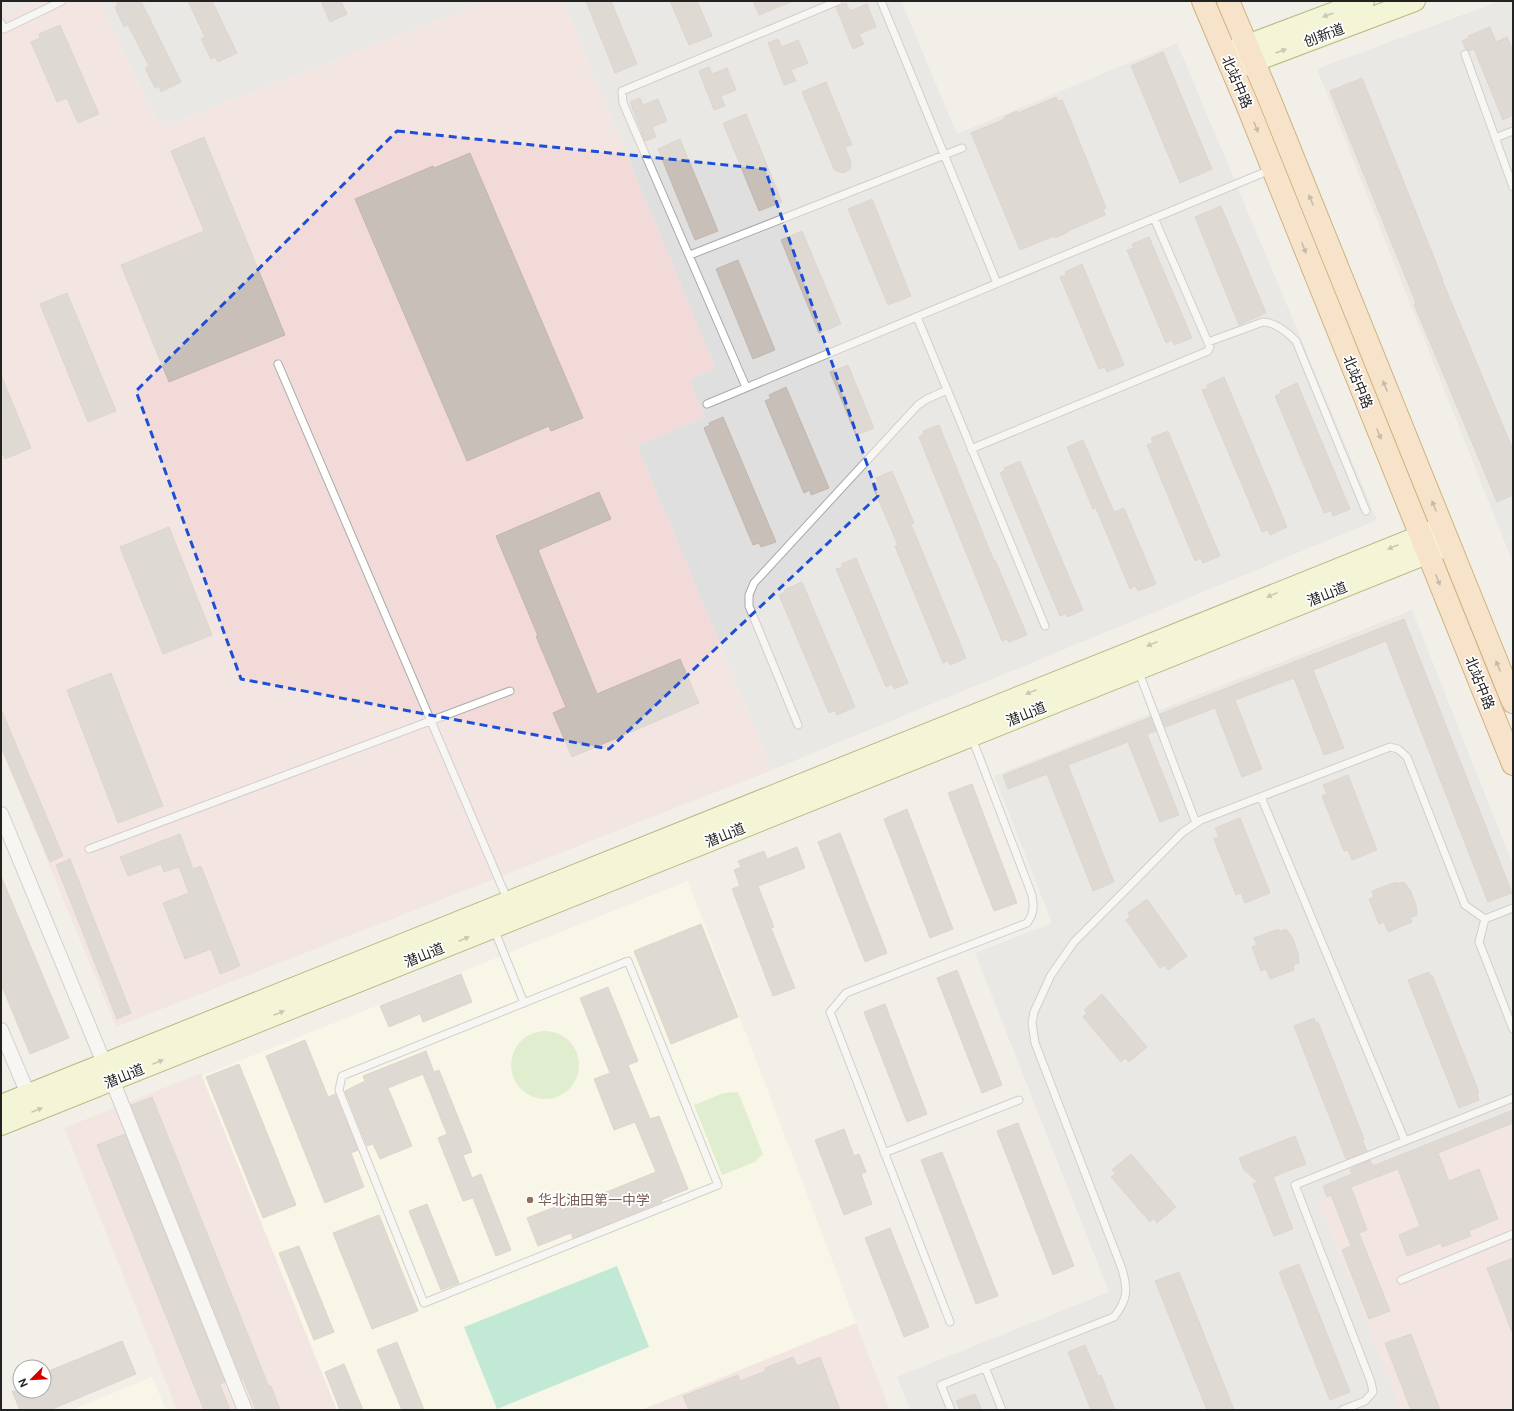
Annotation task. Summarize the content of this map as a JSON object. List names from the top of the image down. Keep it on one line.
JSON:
{"streets":{"main road":["创新道","北站中路","潜山道"]},"crossings":[["创新道","北站中路"],["北站中路","潜山道"]],"places":["华北油田第一中学"],"north":"bottom left"}
